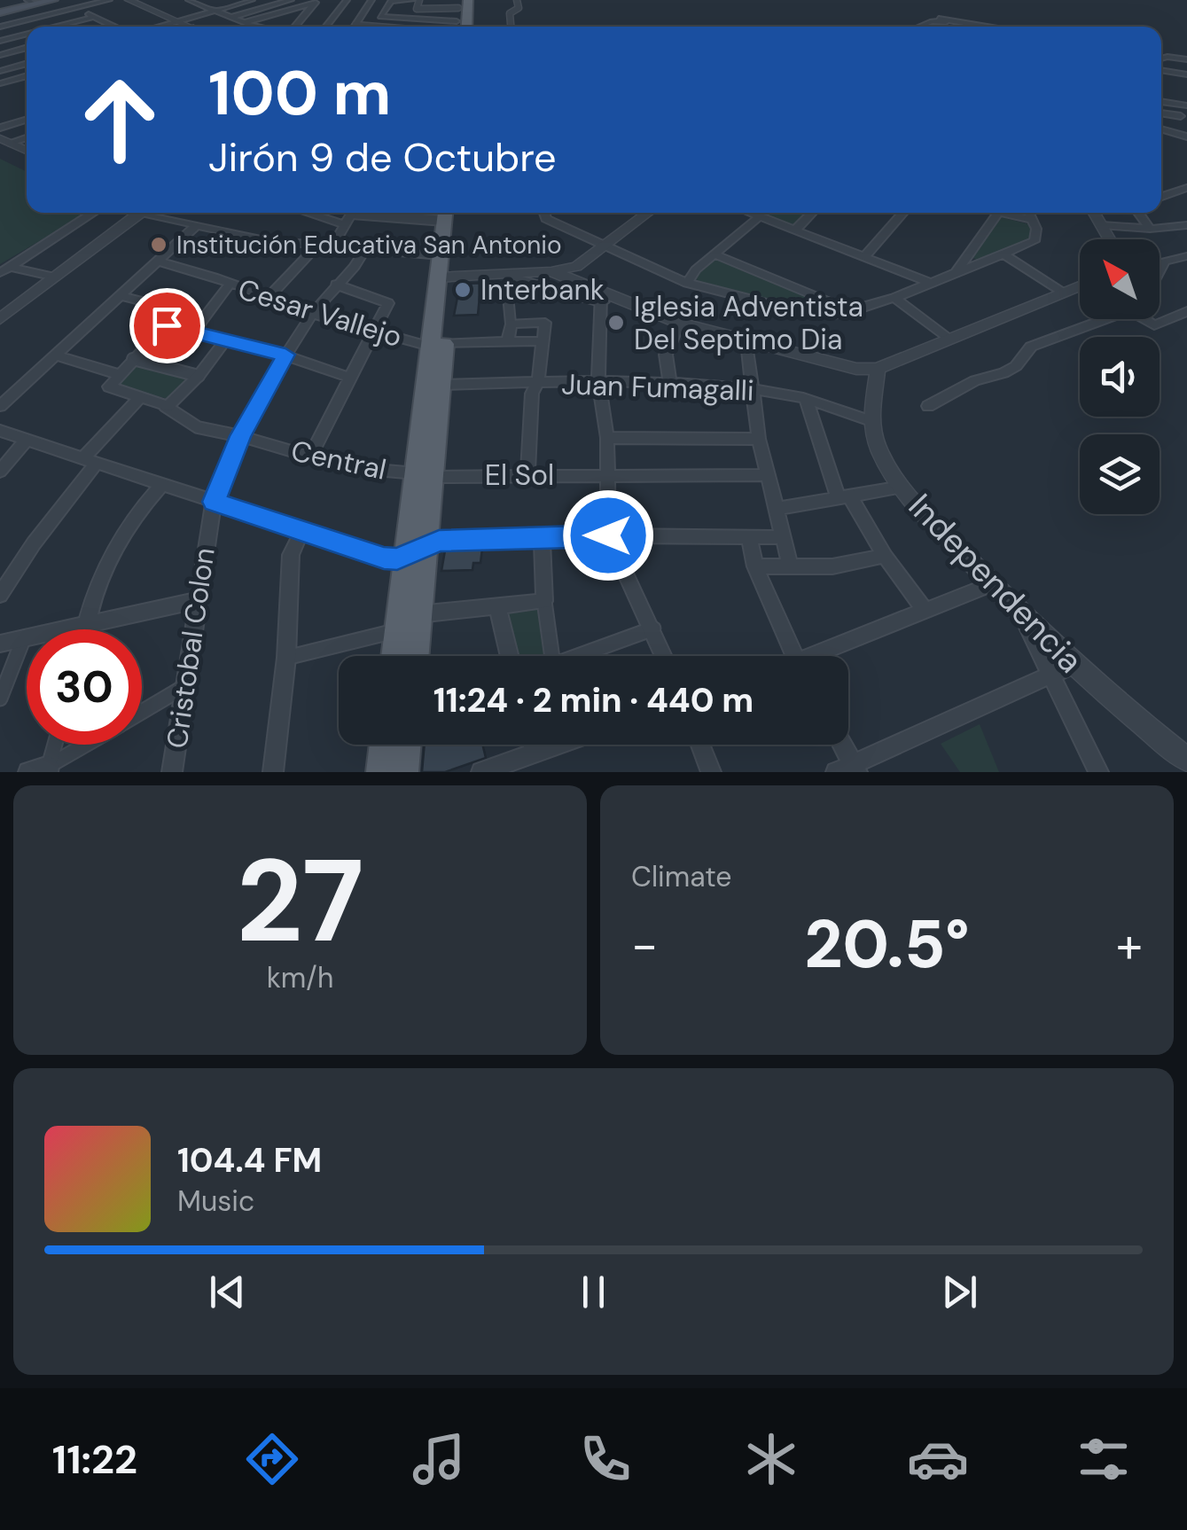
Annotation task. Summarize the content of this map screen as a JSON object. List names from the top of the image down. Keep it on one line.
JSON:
{"streets":{"street":["Cesar Vallejo","Juan Fumagalli","Central","El Sol","Independencia","Cristobal Colon"]},"crossings":[["Cesar Vallejo","Cristobal Colon"],["Juan Fumagalli","Independencia"],["Central","El Sol"],["Central","Cristobal Colon"]],"places":["Institución Educativa San Antonio","Interbank","Iglesia Adventista Del Septimo Dia"],"north":"top left","page":{"turn":["100 m","Jirón 9 de Octubre"],"limit":"30","trip":"11:24 · 2 min · 440 m","tile":[["27","km/h"],"Climate"],"heat":["−","20.5°","+"],"song":["104.4 FM","Music"],"tabs":"11:22"}}
